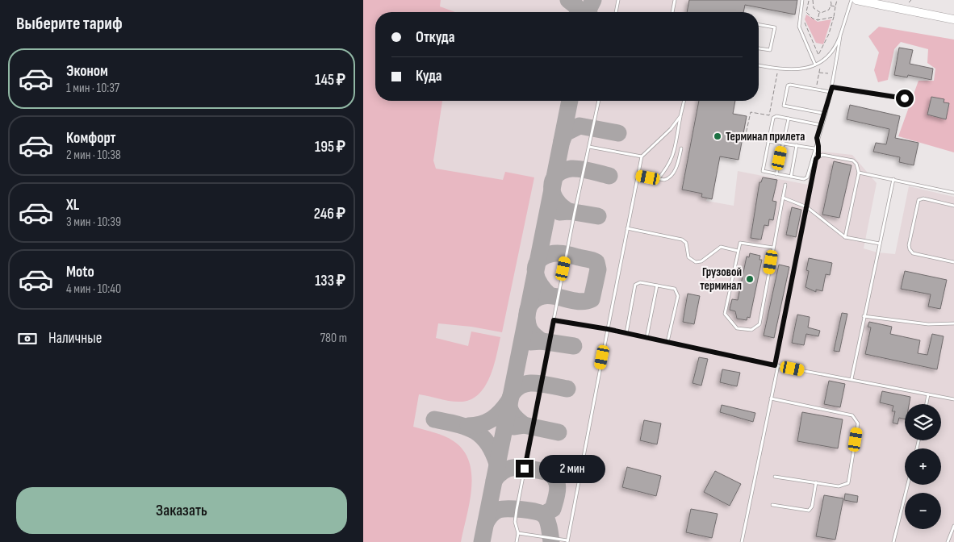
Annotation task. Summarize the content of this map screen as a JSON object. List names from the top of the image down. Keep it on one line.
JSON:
{"places":["Терминал прилета","Грузовой терминал"],"page":{"heading":"Выберите тариф","banner":["Откуда","Куда"],"list":[{"name":"Эконом","note":"1 мин · 10:37","value":"145 ₽"},{"name":"Комфорт","note":"2 мин · 10:38","value":"195 ₽"},{"name":"XL","note":"3 мин · 10:39","value":"246 ₽"},{"name":"Moto","note":"4 мин · 10:40","value":"133 ₽"}],"pay":["Наличные","780 m"],"map_buttons":["+","−"],"bubble":"2 мин","buttons":"Заказать"}}
